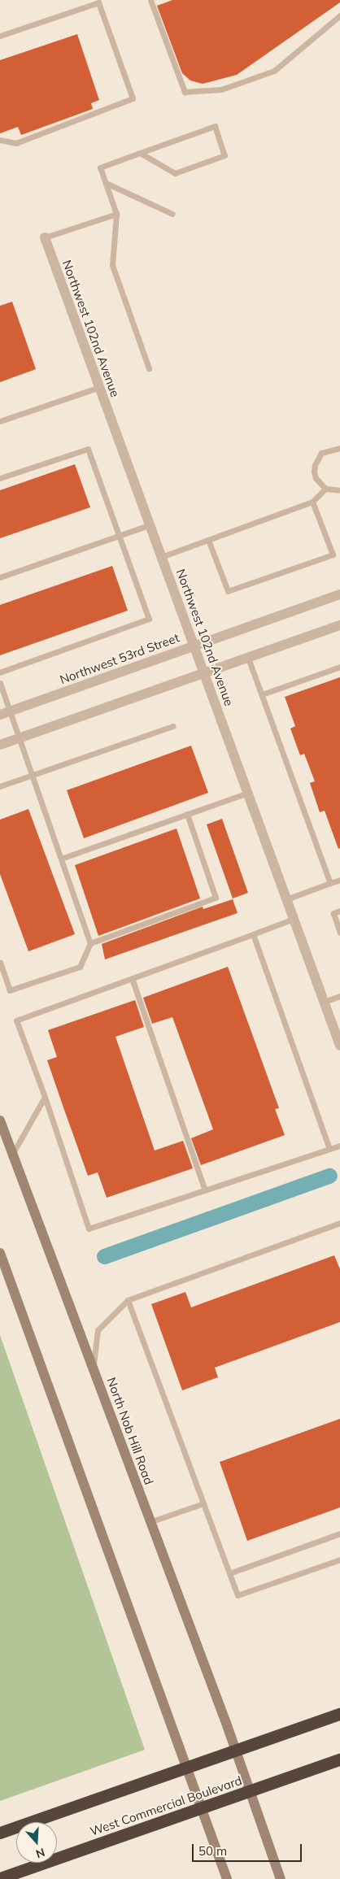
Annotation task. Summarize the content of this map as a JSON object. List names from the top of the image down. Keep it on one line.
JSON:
{"streets":{"highway":["West Commercial Boulevard"],"main road":["North Nob Hill Road"],"street":["Northwest 102nd Avenue","Northwest 53rd Street"]},"crossings":[["Northwest 102nd Avenue","Northwest 53rd Street"],["North Nob Hill Road","West Commercial Boulevard"]],"scale_bar":"50 m","north":"bottom"}
